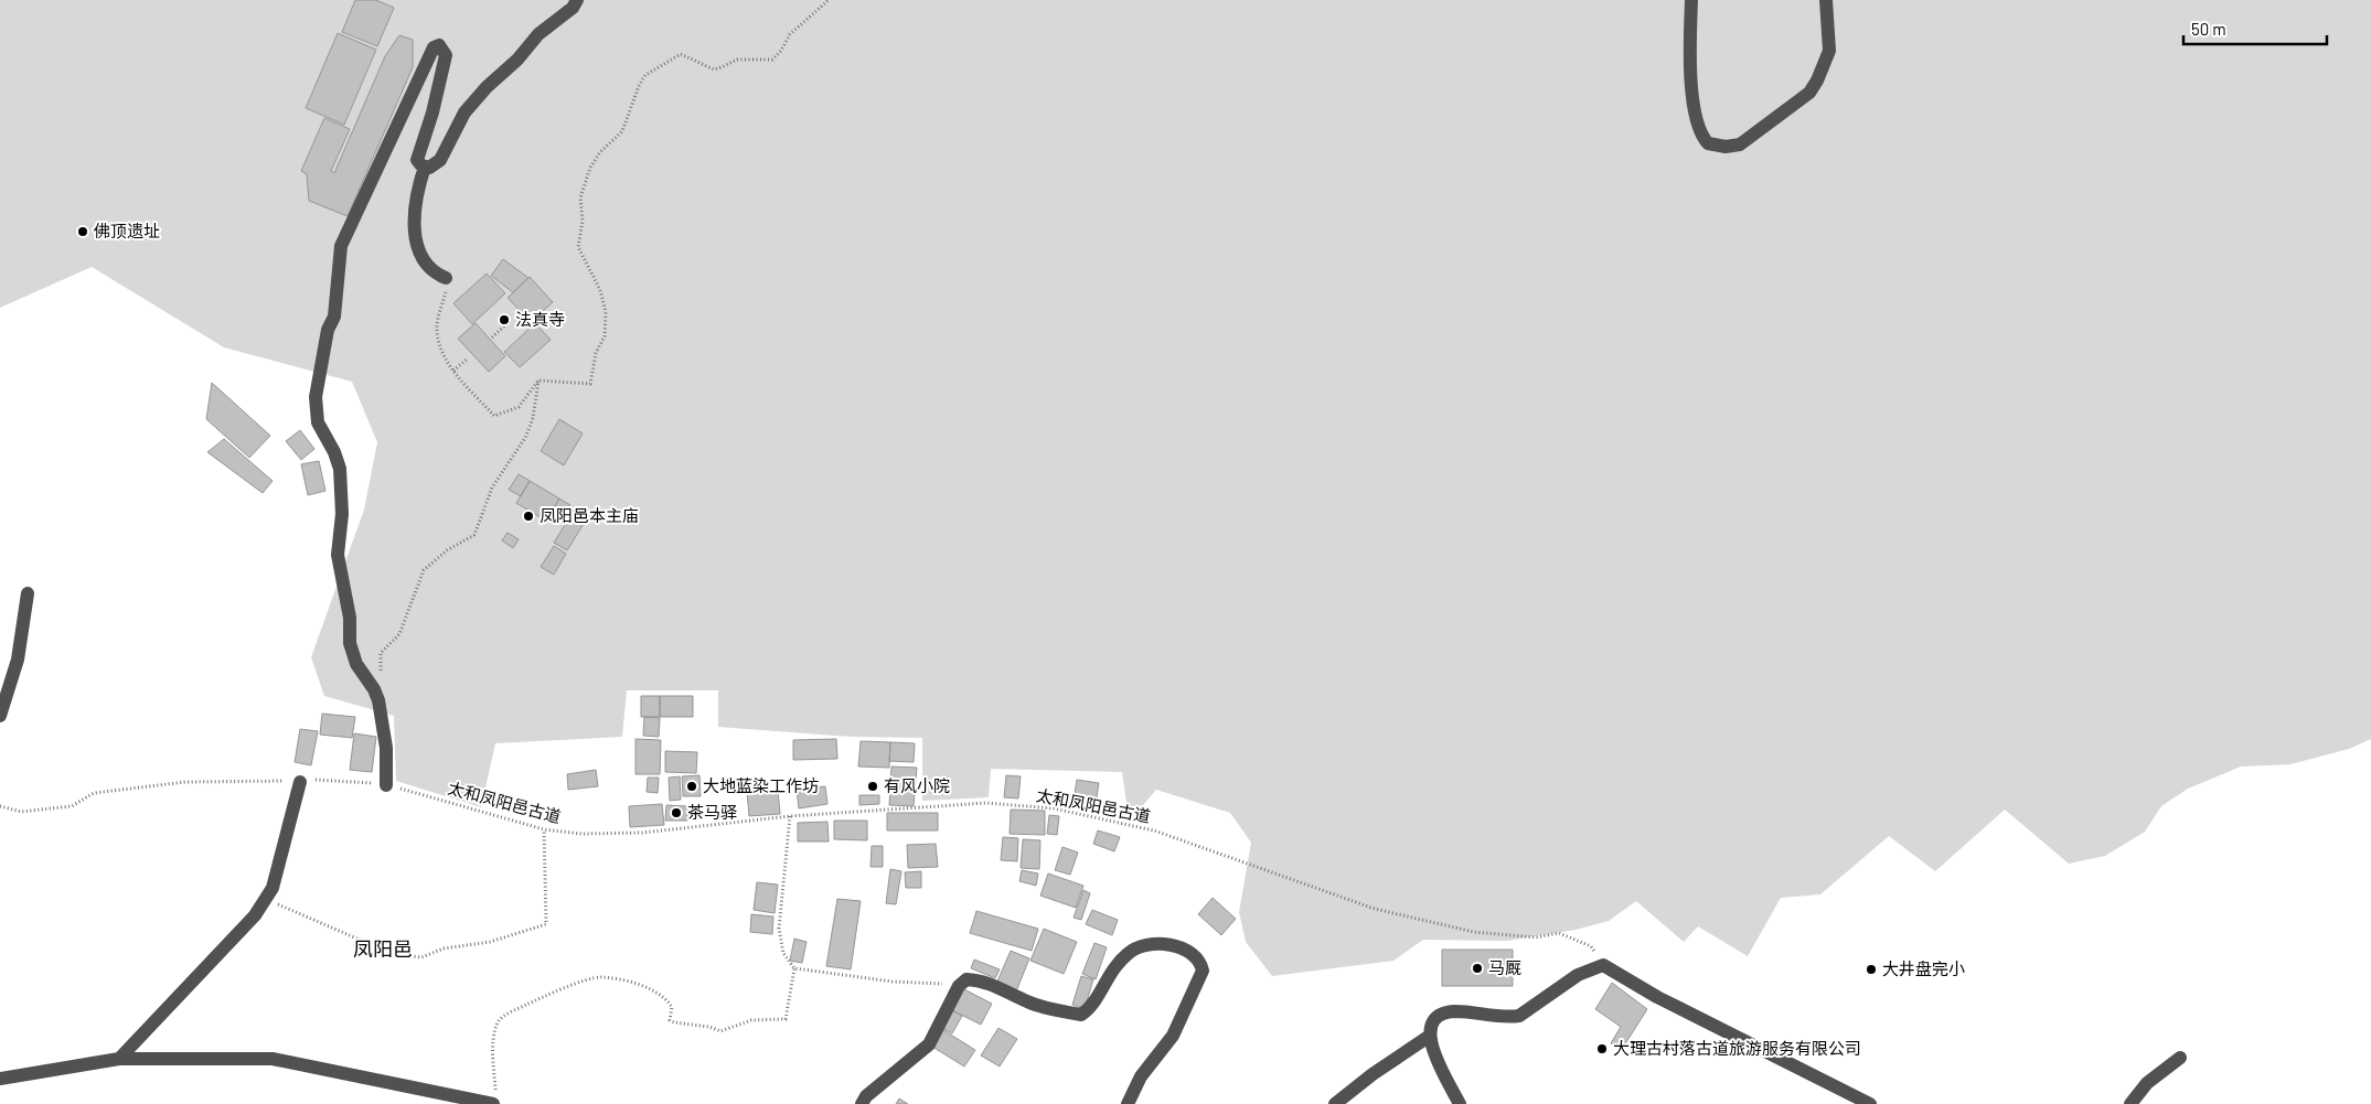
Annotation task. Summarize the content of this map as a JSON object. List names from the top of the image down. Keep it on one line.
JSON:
{"streets":{"path":["太和凤阳邑古道"]},"districts":["凤阳邑"],"places":["佛顶遗址","法真寺","凤阳邑本主庙","大地蓝染工作坊","有风小院","茶马驿","马厩","大井盘完小","大理古村落古道旅游服务有限公司"],"scale_bar":"50 m"}
